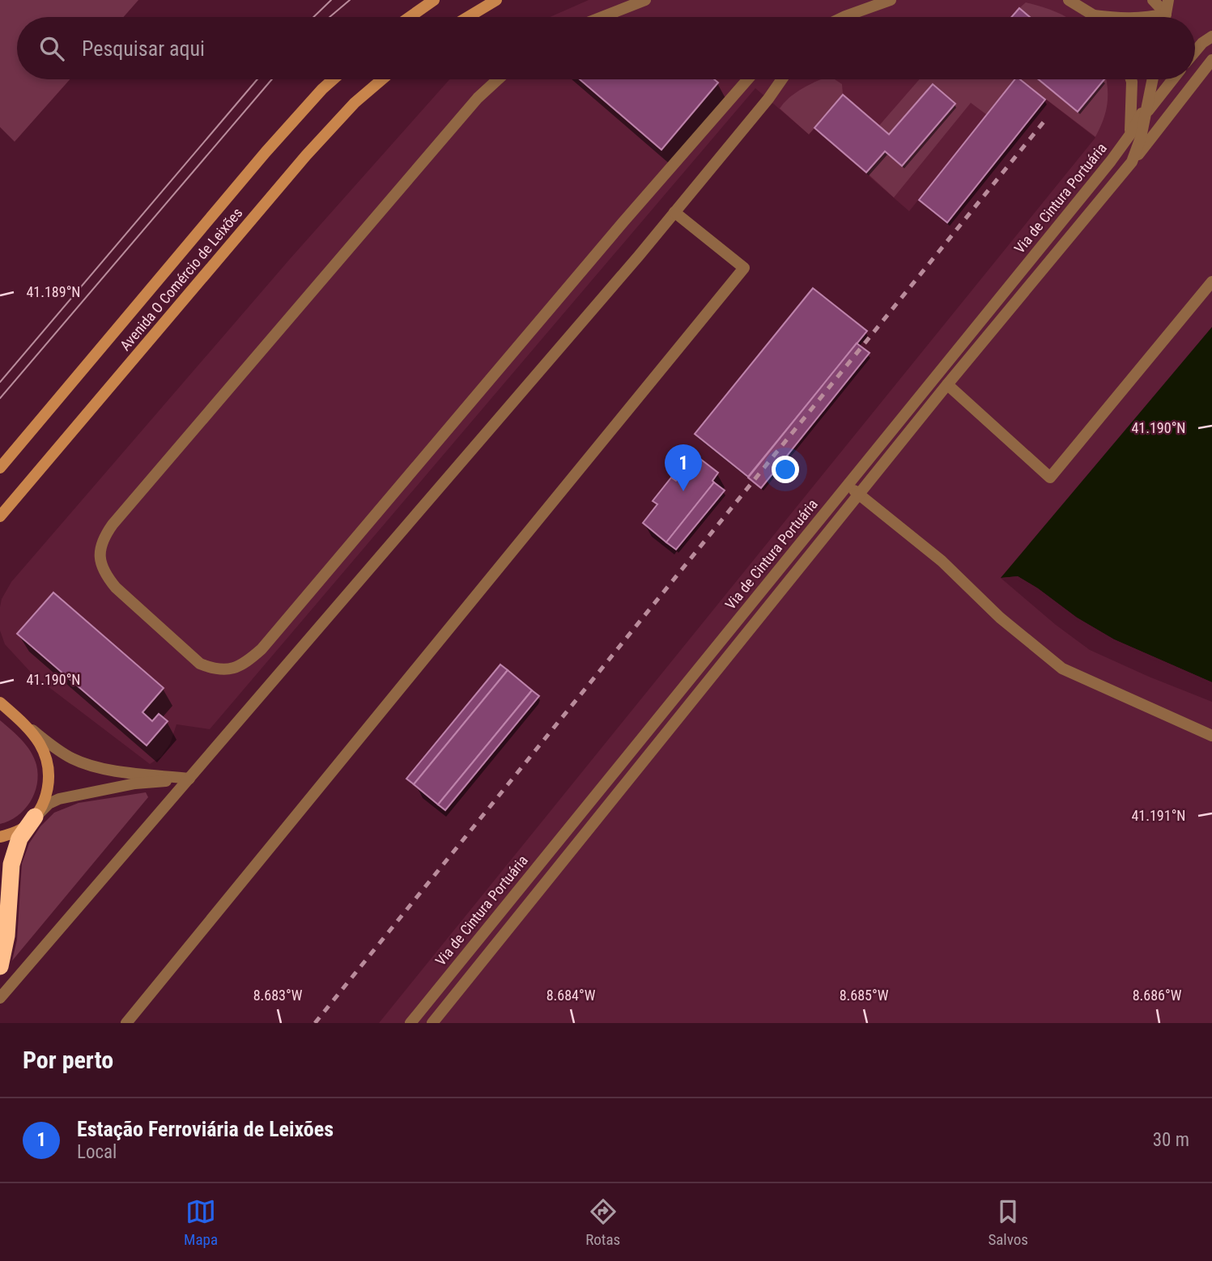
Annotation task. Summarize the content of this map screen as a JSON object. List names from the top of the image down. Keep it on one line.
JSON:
{"streets":{"main road":["Avenida O Comércio de Leixões"],"lane":["Via de Cintura Portuária"]},"page":{"search":"Pesquisar aqui","pins":"1","heading":"Por perto","list":[{"mark":"1","name":"Estação Ferroviária de Leixões","note":"Local","value":"30 m"}],"nav":["Mapa","Rotas","Salvos"]},"coordinates":["41.189°N","41.190°N","41.191°N","8.683°W","8.684°W","8.685°W","8.686°W"]}
